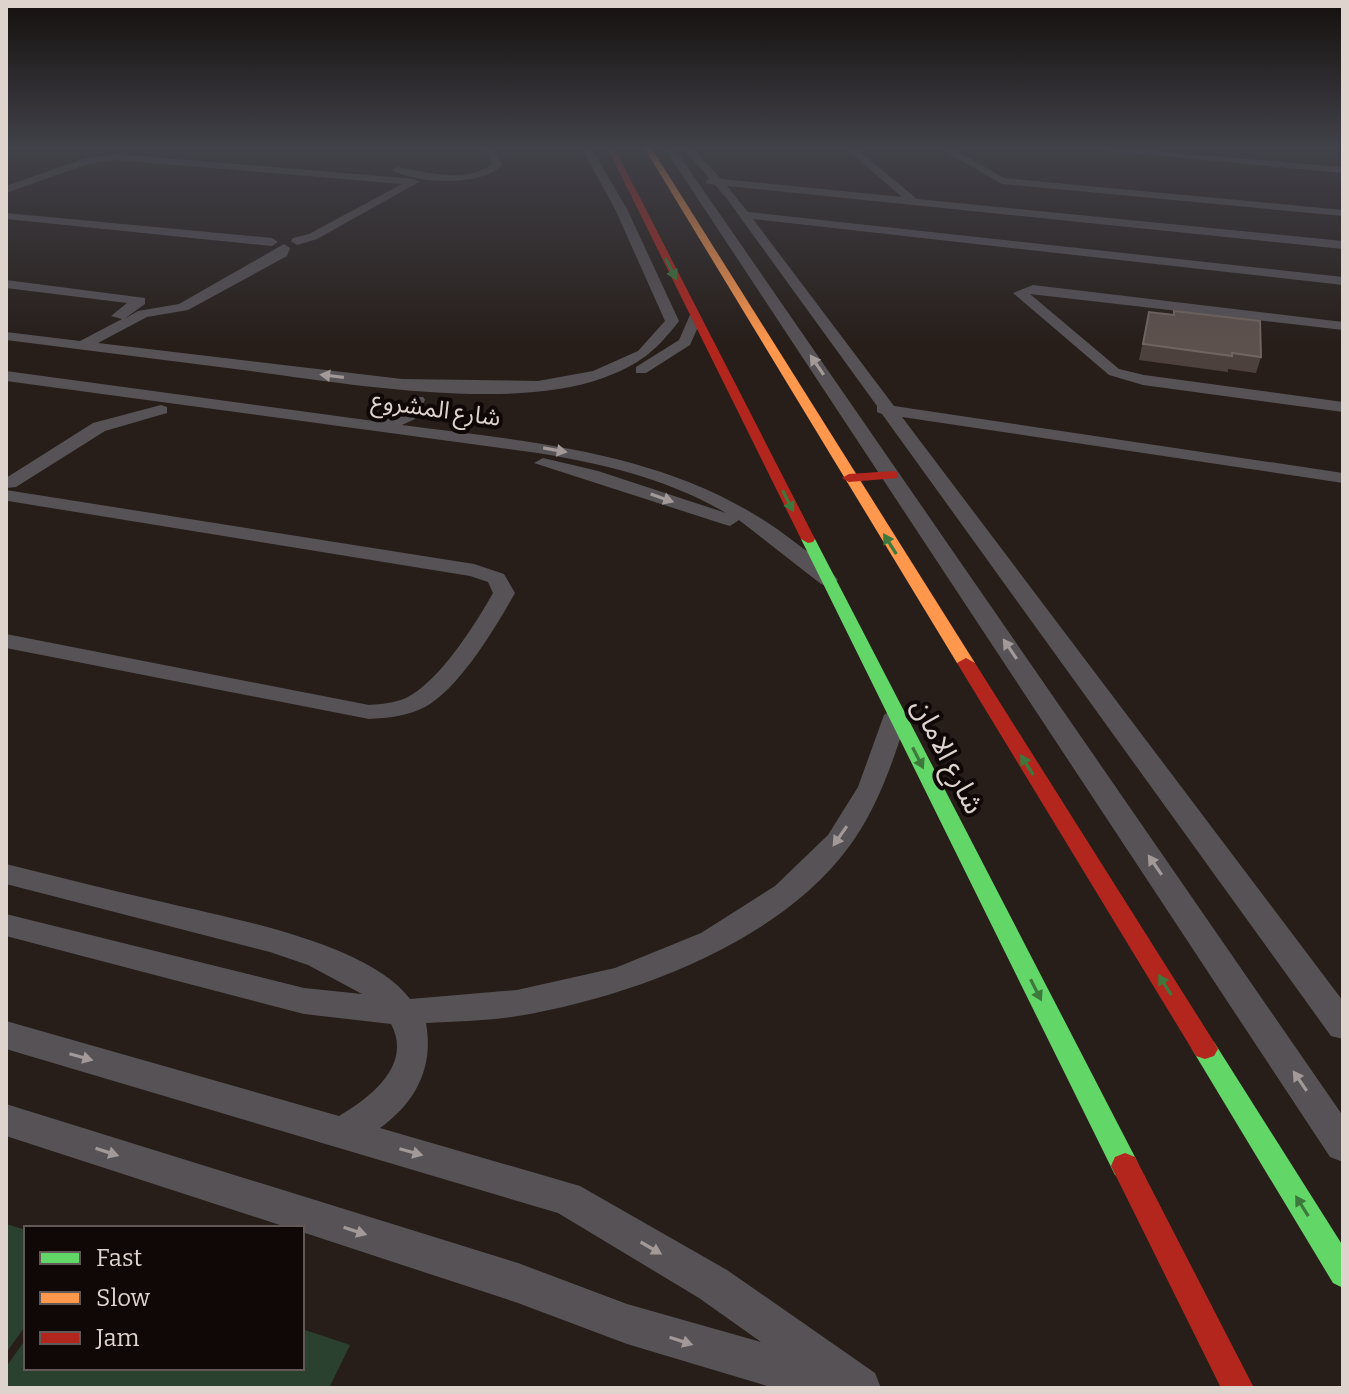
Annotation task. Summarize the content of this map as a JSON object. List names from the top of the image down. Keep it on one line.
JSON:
{"streets":{"street":["شارع المشروع","شارع الامان"]},"crossings":[["شارع المشروع","شارع الامان"]],"legend":["Fast","Slow","Jam"]}
